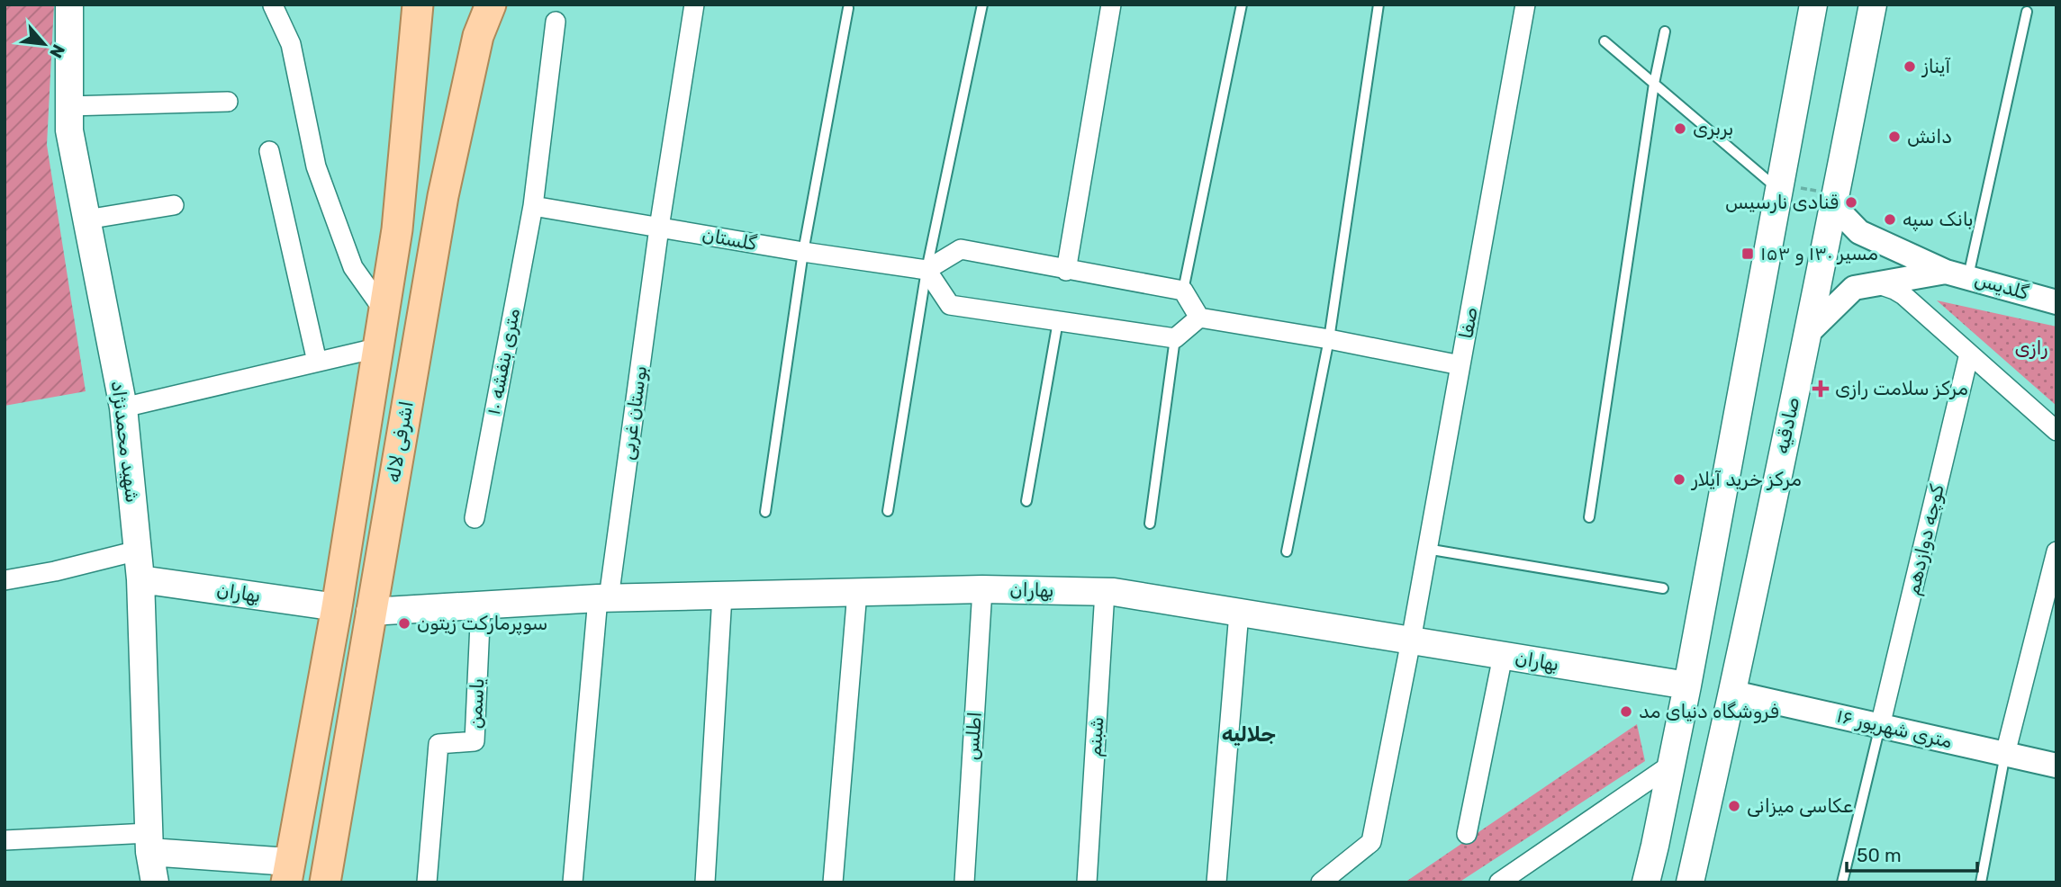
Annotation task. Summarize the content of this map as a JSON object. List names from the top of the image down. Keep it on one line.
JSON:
{"streets":{"main road":["صادقیه","شهید محمدنژاد","اشرفی لاله","بهاران"],"street":["گلستان","گلدیس","صفا","۱۰ متری بنفشه","بوستان غربی","کوچه دوازدهم","یاسمن","۱۶ متری شهریور","اطلس","شبنم"]},"crossings":[["گلستان","۱۰ متری بنفشه"],["گلستان","بوستان غربی"],["گلدیس","صادقیه"],["صفا","بهاران"],["بوستان غربی","بهاران"],["صادقیه","۱۶ متری شهریور"],["شهید محمدنژاد","بهاران"],["اشرفی لاله","بهاران"],["کوچه دوازدهم","۱۶ متری شهریور"],["بهاران","یاسمن"],["بهاران","اطلس"],["بهاران","شبنم"]],"districts":["جلالیه"],"parks":["رازی"],"places":{"other":["آیناز","بربری","دانش","قنادی نارسیس","بانک سپه","مرکز خرید آیلار","سوپرمارکت زیتون","فروشگاه دنیای مد","عکاسی میزانی"],"transit":["مسیر ۱۳۰ و ۱۵۳"],"health":["مرکز سلامت رازی"]},"scale_bar":"50 m","north":"bottom right"}
